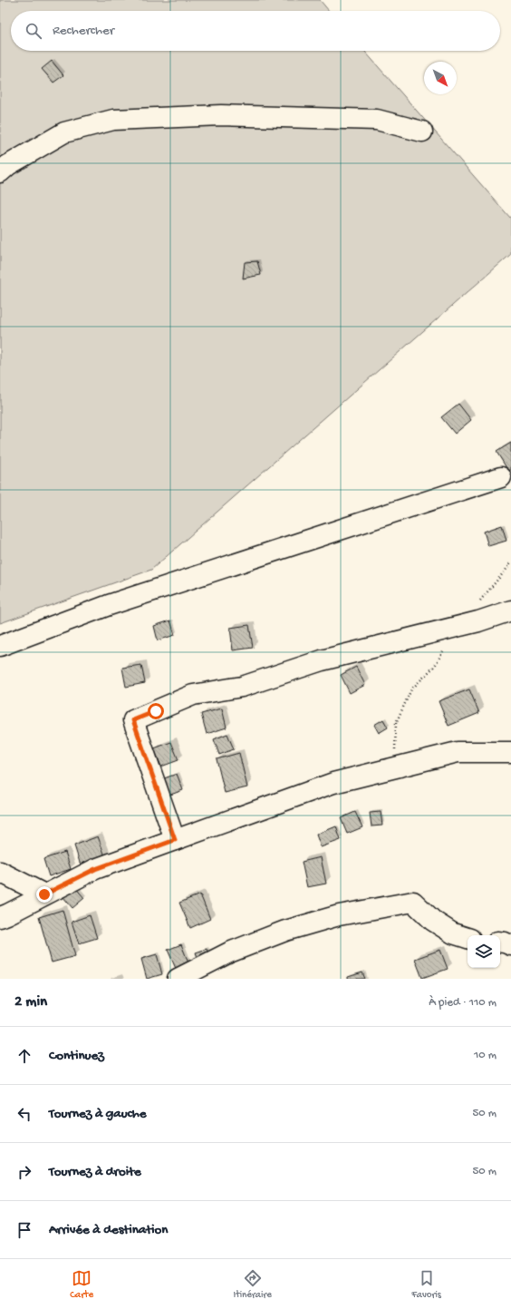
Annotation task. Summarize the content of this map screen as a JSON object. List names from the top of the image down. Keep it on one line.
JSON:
{"north":"bottom right","page":{"search":"Rechercher","heading":["2 min","À pied · 110 m"],"list":[["Continuez","10 m"],["Tournez à gauche","50 m"],["Tournez à droite","50 m"],"Arrivée à destination"],"nav":["Carte","Itinéraire","Favoris"]}}
